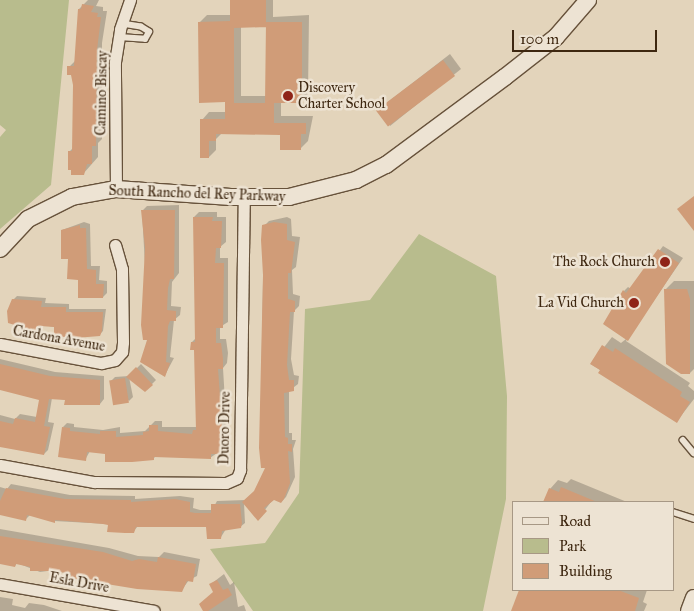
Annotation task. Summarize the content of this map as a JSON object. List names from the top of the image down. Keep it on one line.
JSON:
{"streets":{"street":["Camino Biscay","South Rancho del Rey Parkway","Cardona Avenue","Duoro Drive","Esla Drive"]},"crossings":[["Camino Biscay","South Rancho del Rey Parkway"],["South Rancho del Rey Parkway","Duoro Drive"]],"places":["Discovery Charter School","The Rock Church","La Vid Church"],"legend":["Road","Park","Building"],"scale_bar":"100 m"}
